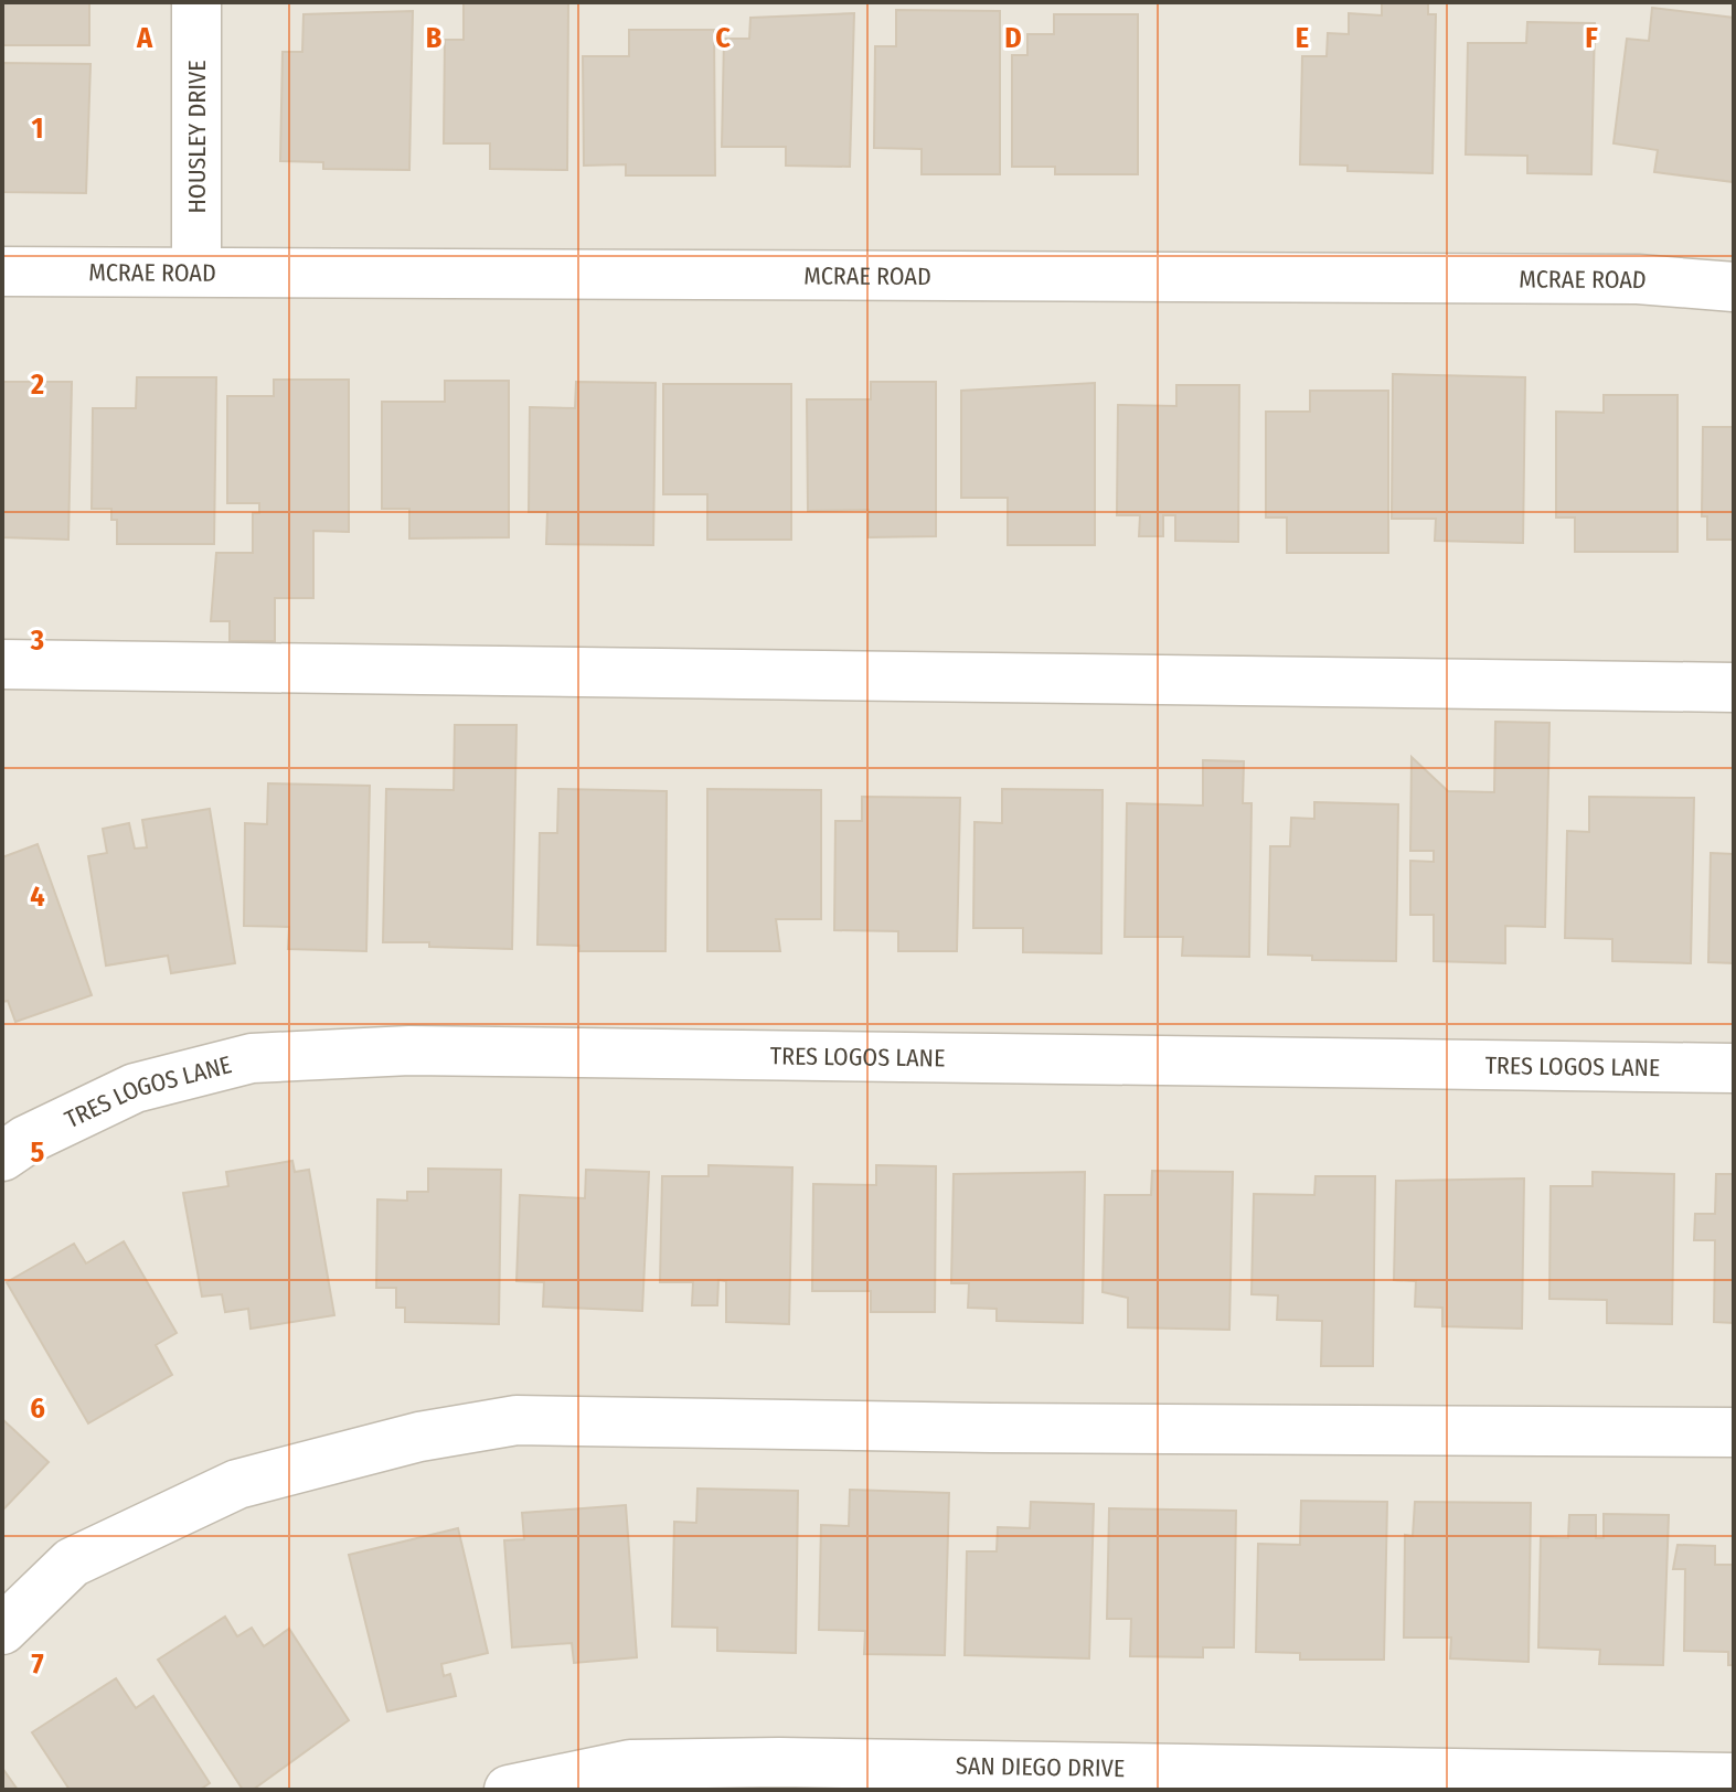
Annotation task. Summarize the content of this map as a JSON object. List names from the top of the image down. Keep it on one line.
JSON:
{"streets":{"street":["HOUSLEY DRIVE","MCRAE ROAD","TRES LOGOS LANE","SAN DIEGO DRIVE"]},"crossings":[["HOUSLEY DRIVE","MCRAE ROAD"]],"grid":{"columns":["A","B","C","D","E","F"],"rows":["1","2","3","4","5","6","7"]}}
